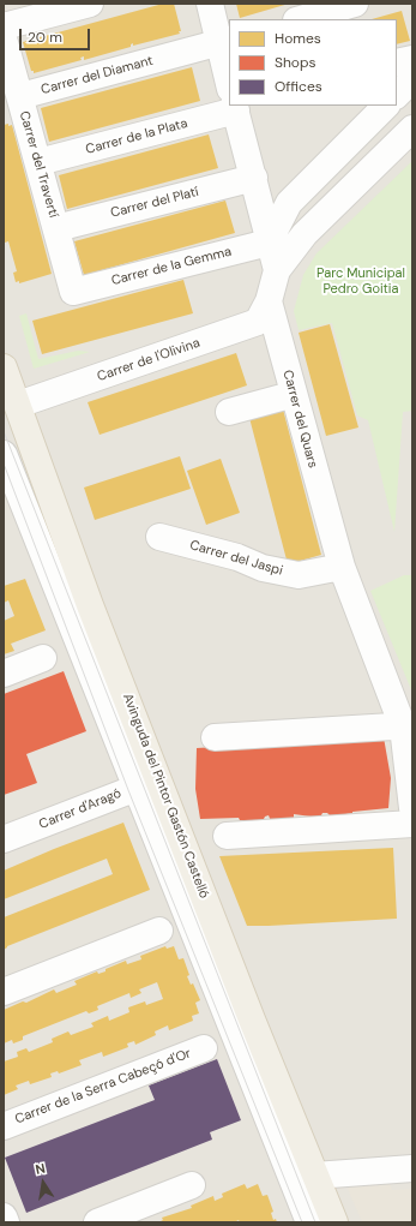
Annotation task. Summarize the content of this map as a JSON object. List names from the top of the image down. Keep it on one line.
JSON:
{"streets":{"main road":["Avinguda del Pintor Gastón Castelló"],"street":["Carrer del Diamant","Carrer de la Plata","Carrer del Travertí","Carrer del Platí","Carrer de la Gemma","Carrer de l'Olivina","Carrer del Quars","Carrer del Jaspi","Carrer d'Aragó","Carrer de la Serra Cabeçó d'Or"]},"crossings":[["Carrer del Diamant","Carrer del Travertí"],["Carrer de la Plata","Carrer del Travertí"],["Carrer del Travertí","Carrer del Platí"],["Carrer del Travertí","Carrer de la Gemma"],["Carrer de l'Olivina","Carrer del Quars"],["Carrer de l'Olivina","Avinguda del Pintor Gastón Castelló"],["Carrer del Quars","Carrer del Jaspi"],["Avinguda del Pintor Gastón Castelló","Carrer d'Aragó"]],"parks":["Parc Municipal Pedro Goitia"],"legend":["Homes","Shops","Offices"],"scale_bar":"20 m","north":"top"}
